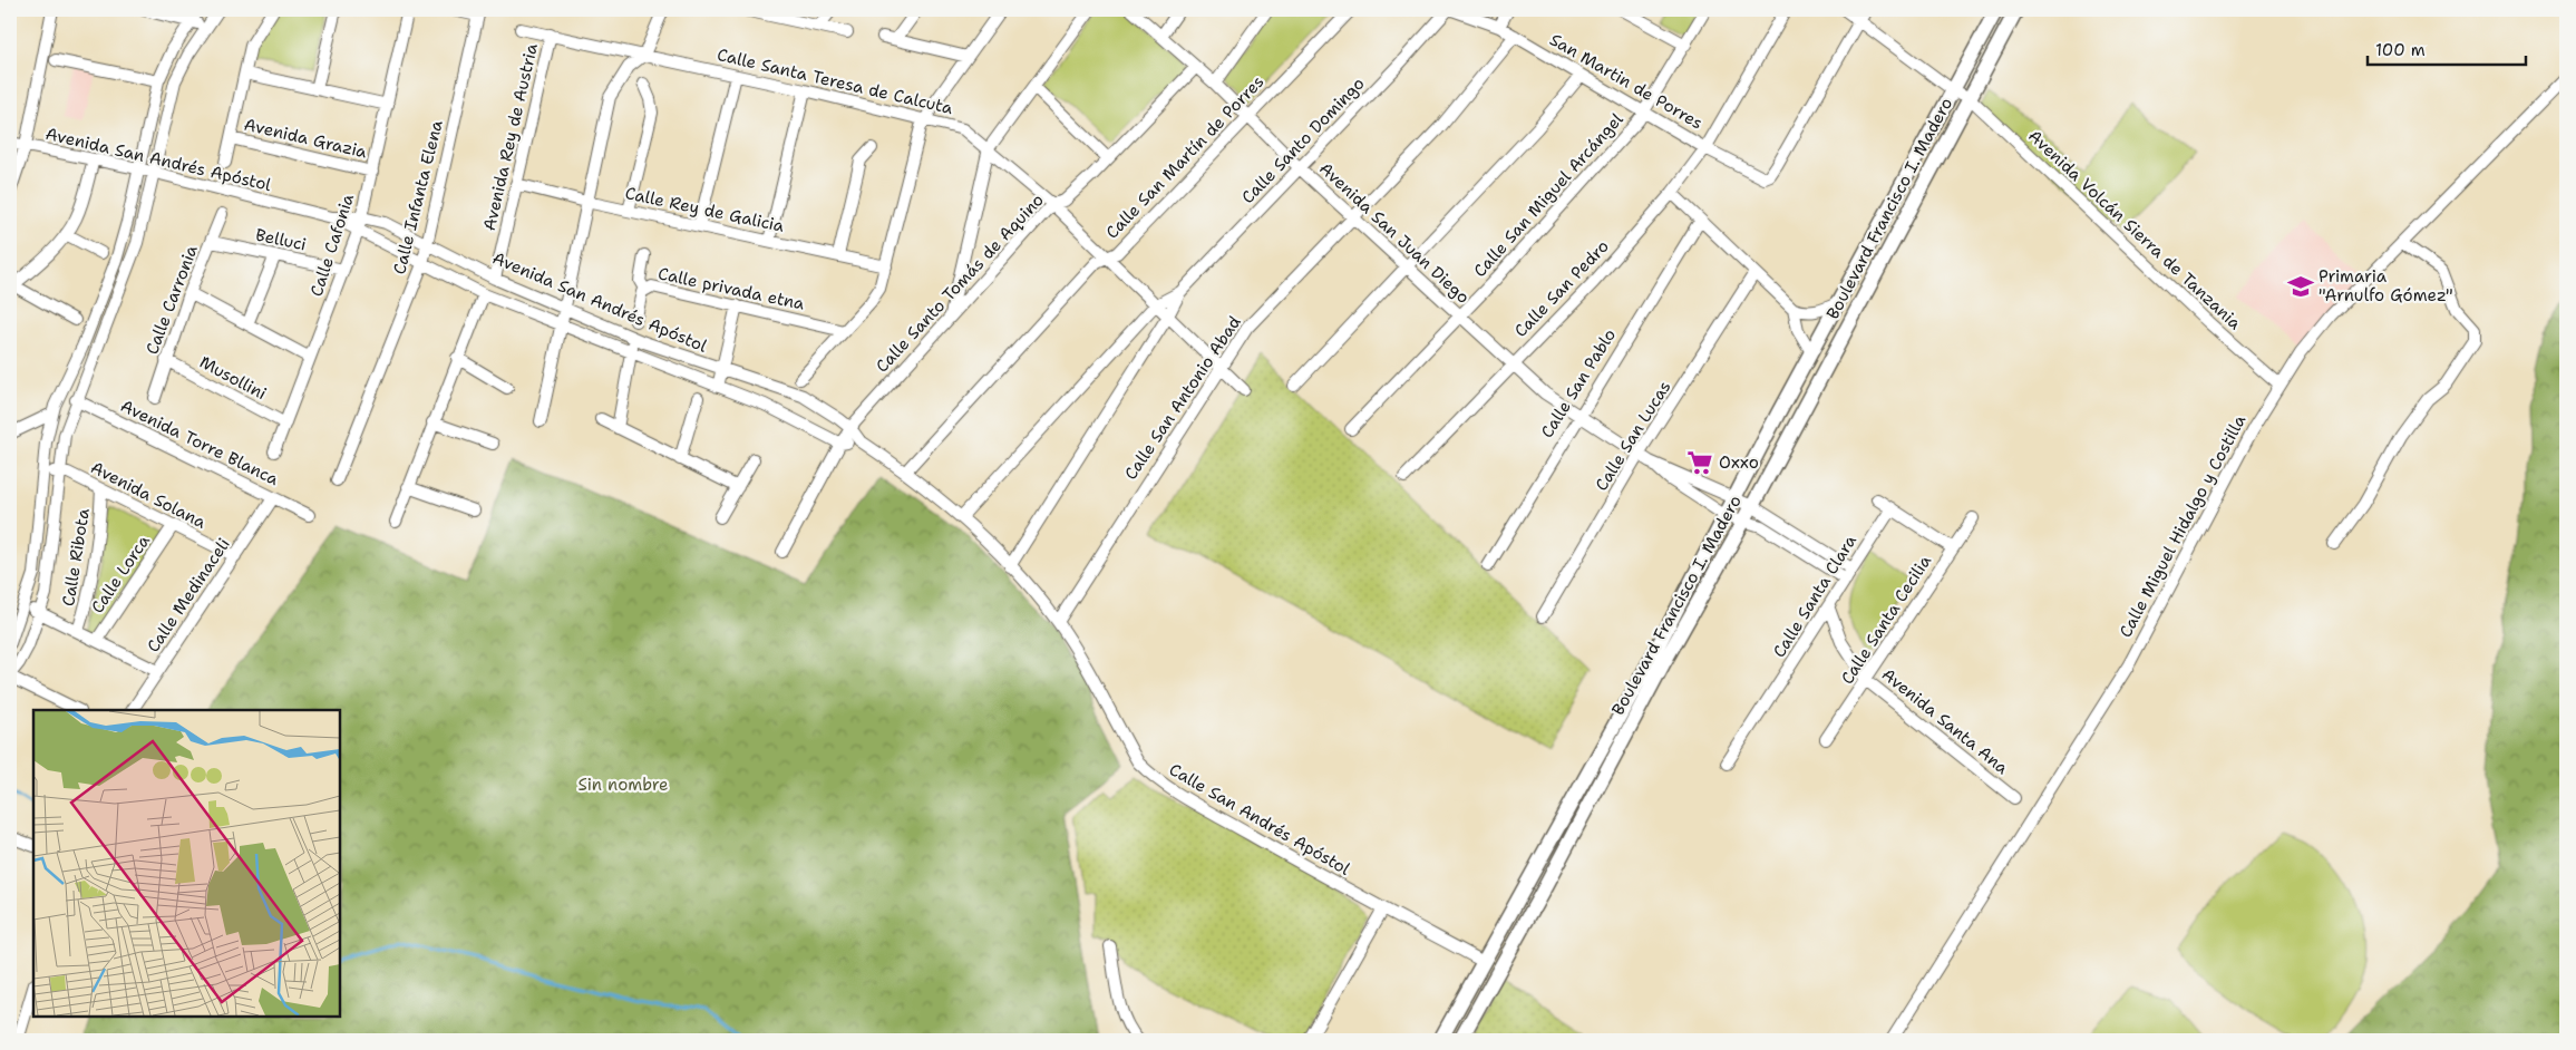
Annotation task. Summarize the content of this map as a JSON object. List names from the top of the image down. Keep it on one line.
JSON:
{"streets":{"main road":["Boulevard Francisco I. Madero"],"street":["Calle Santa Teresa de Calcuta","San Martin de Porres","Avenida Rey de Austria","Avenida Grazia","Calle Santo Domingo","Calle San Martín de Porres","Avenida San Andrés Apóstol","Calle San Miguel Arcángel","Calle Infanta Elena","Calle Rey de Galicia","Avenida Volcán Sierra de Tanzania","Avenida San Juan Diego","Belluci","Calle Cafonia","Calle Santo Tomás de Aquino","Calle privada etna","Calle San Pedro","Calle Carronia","Musollini","Calle San Pablo","Calle San Antonio Abad","Calle San Lucas","Avenida Torre Blanca","Avenida Solana","Calle Miguel Hidalgo y Costilla","Calle Ribota","Calle Lorca","Calle Medinaceli","Calle Santa Clara","Calle Santa Cecilia","Avenida Santa Ana","Calle San Andrés Apóstol"]},"crossings":[["Calle Santa Teresa de Calcuta","Avenida Rey de Austria"],["Calle Santa Teresa de Calcuta","Calle Santo Domingo"],["Calle Santa Teresa de Calcuta","Calle San Martín de Porres"],["Calle Santa Teresa de Calcuta","Calle Santo Tomás de Aquino"],["Calle Santa Teresa de Calcuta","Calle San Antonio Abad"],["San Martin de Porres","Calle San Miguel Arcángel"],["San Martin de Porres","Calle San Pedro"],["San Martin de Porres","Calle San Antonio Abad"],["Avenida Rey de Austria","Avenida San Andrés Apóstol"],["Avenida Rey de Austria","Calle Rey de Galicia"],["Avenida Grazia","Calle Cafonia"],["Calle Santo Domingo","Avenida San Juan Diego"],["Calle Santo Domingo","Calle San Andrés Apóstol"],["Calle San Martín de Porres","Avenida San Juan Diego"],["Calle San Martín de Porres","Calle San Andrés Apóstol"],["Avenida San Andrés Apóstol","Calle Infanta Elena"],["Avenida San Andrés Apóstol","Calle Cafonia"],["Avenida San Andrés Apóstol","Calle Santo Tomás de Aquino"],["Avenida San Andrés Apóstol","Calle San Andrés Apóstol"],["Calle San Miguel Arcángel","Avenida San Juan Diego"],["Boulevard Francisco I. Madero","Avenida Volcán Sierra de Tanzania"],["Boulevard Francisco I. Madero","Avenida San Juan Diego"],["Boulevard Francisco I. Madero","Calle San Andrés Apóstol"],["Avenida Volcán Sierra de Tanzania","Calle Miguel Hidalgo y Costilla"],["Avenida San Juan Diego","Calle Santo Tomás de Aquino"],["Avenida San Juan Diego","Calle San Pedro"],["Avenida San Juan Diego","Calle San Pablo"],["Avenida San Juan Diego","Calle San Antonio Abad"],["Avenida San Juan Diego","Calle San Lucas"],["Belluci","Calle Cafonia"],["Belluci","Calle Carronia"],["Calle Cafonia","Musollini"],["Calle Santo Tomás de Aquino","Calle San Andrés Apóstol"],["Calle Carronia","Musollini"],["Calle San Antonio Abad","Calle San Andrés Apóstol"],["Avenida Torre Blanca","Calle Medinaceli"],["Avenida Solana","Calle Ribota"],["Avenida Solana","Calle Lorca"],["Avenida Solana","Calle Medinaceli"],["Calle Santa Clara","Avenida Santa Ana"],["Calle Santa Cecilia","Avenida Santa Ana"]],"parks":["Sin nombre"],"places":{"school or university":["Primaria \"Arnulfo Gómez\""],"supermarket":["Oxxo"]},"scale_bar":"100 m"}
